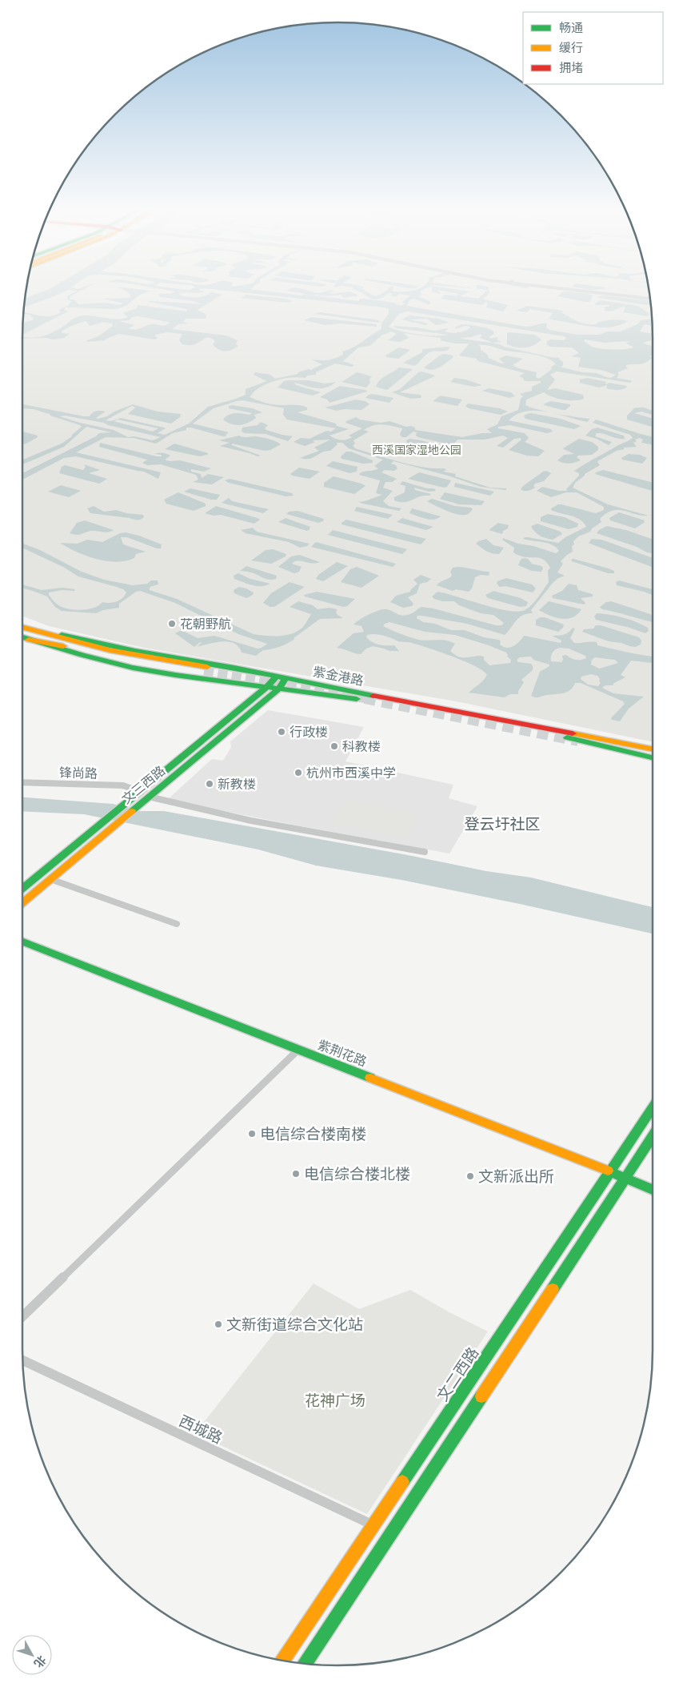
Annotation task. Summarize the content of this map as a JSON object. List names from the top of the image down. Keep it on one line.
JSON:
{"streets":{"main road":["紫金港路","文三西路","紫荆花路","文二西路"],"street":["锋尚路","西城路"]},"crossings":[["紫金港路","文三西路"],["锋尚路","文三西路"],["紫荆花路","文二西路"],["文二西路","西城路"]],"districts":["登云圩社区"],"parks":["西溪国家湿地公园","花神广场"],"places":["花朝野航","行政楼","科教楼","杭州市西溪中学","新教楼","电信综合楼南楼","电信综合楼北楼","文新派出所","文新街道综合文化站"],"legend":["畅通","缓行","拥堵"],"north":"bottom right"}
